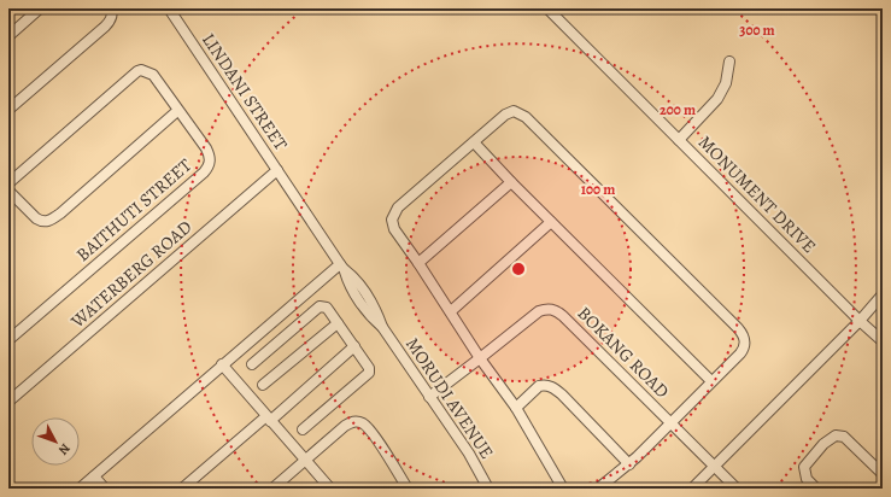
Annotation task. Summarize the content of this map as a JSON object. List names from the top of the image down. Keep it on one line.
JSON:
{"streets":{"street":["LINDANI STREET","MONUMENT DRIVE","BAITHUTI STREET","WATERBERG ROAD","BOKANG ROAD","MORUDI AVENUE"]},"crossings":[["LINDANI STREET","WATERBERG ROAD"],["LINDANI STREET","MORUDI AVENUE"],["WATERBERG ROAD","MORUDI AVENUE"],["BOKANG ROAD","MORUDI AVENUE"]],"north":"bottom right","rings":["300 m","200 m","100 m"]}
